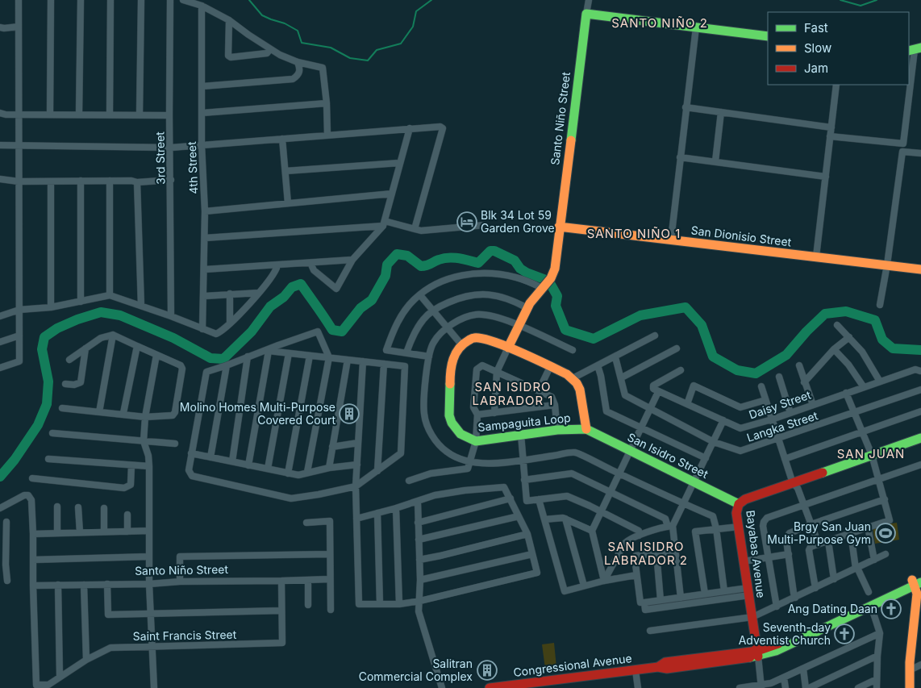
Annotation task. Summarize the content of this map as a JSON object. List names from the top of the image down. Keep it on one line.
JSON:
{"streets":{"street":["Santo Niño Street","3rd Street","4th Street","San Dionisio Street","Daisy Street","Sampaguita Loop","Langka Street","San Isidro Street","Bayabas Avenue","Saint Francis Street","Congressional Avenue"]},"crossings":[["Santo Niño Street","San Dionisio Street"],["Santo Niño Street","Saint Francis Street"],["Sampaguita Loop","San Isidro Street"],["San Isidro Street","Bayabas Avenue"],["Bayabas Avenue","Congressional Avenue"]],"districts":["SANTO NIÑO 2","SANTO NIÑO 1","SAN ISIDRO LABRADOR 1","SAN JUAN","SAN ISIDRO LABRADOR 2"],"places":{"hotel":["Blk 34 Lot 59 Garden Grove"],"building":["Molino Homes Multi-Purpose Covered Court","Salitran Commercial Complex"],"sports":["Brgy San Juan Multi-Purpose Gym"],"church":["Ang Dating Daan","Seventh-day Adventist Church"]},"legend":["Fast","Slow","Jam"]}
